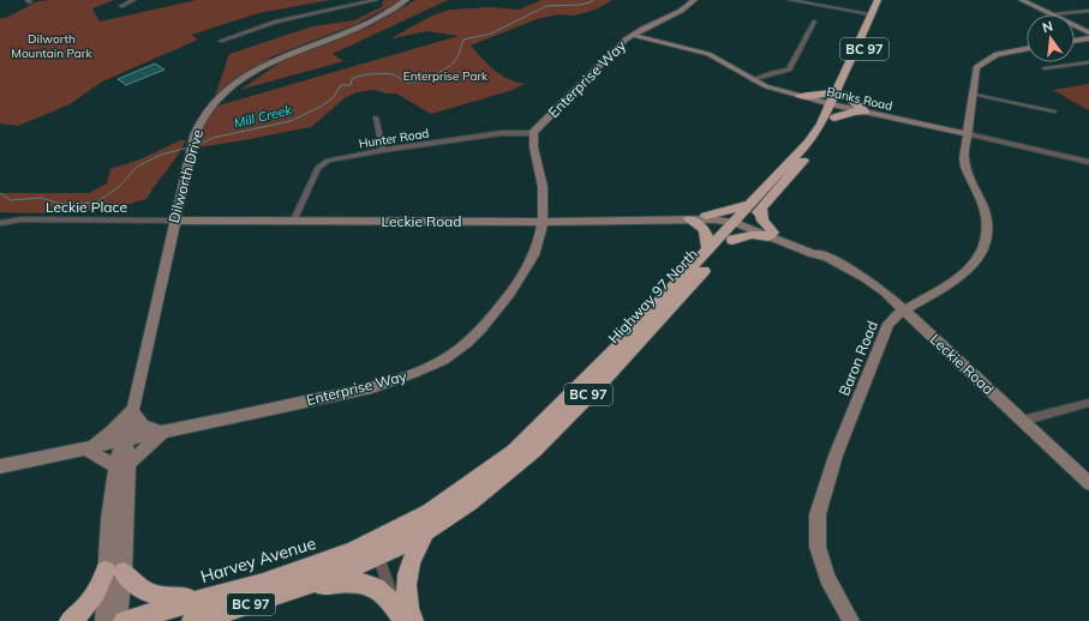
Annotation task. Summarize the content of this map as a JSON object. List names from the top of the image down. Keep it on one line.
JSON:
{"streets":{"highway":["BC 97","Highway 97 North","Harvey Avenue"],"street":["Enterprise Way","Banks Road","Hunter Road","Dilworth Drive","Leckie Place","Leckie Road","Baron Road"]},"crossings":[["BC 97","Highway 97 North"],["Enterprise Way","Hunter Road"],["Enterprise Way","Dilworth Drive"],["Enterprise Way","Leckie Road"],["Banks Road","Baron Road"],["Hunter Road","Leckie Road"],["Dilworth Drive","Leckie Place"],["Dilworth Drive","Leckie Road"],["Leckie Place","Leckie Road"],["Leckie Road","Highway 97 North"],["Leckie Road","Baron Road"],["Highway 97 North","Harvey Avenue"]],"water":["Mill Creek"],"parks":["Dilworth Mountain Park","Enterprise Park"],"north":"top"}
